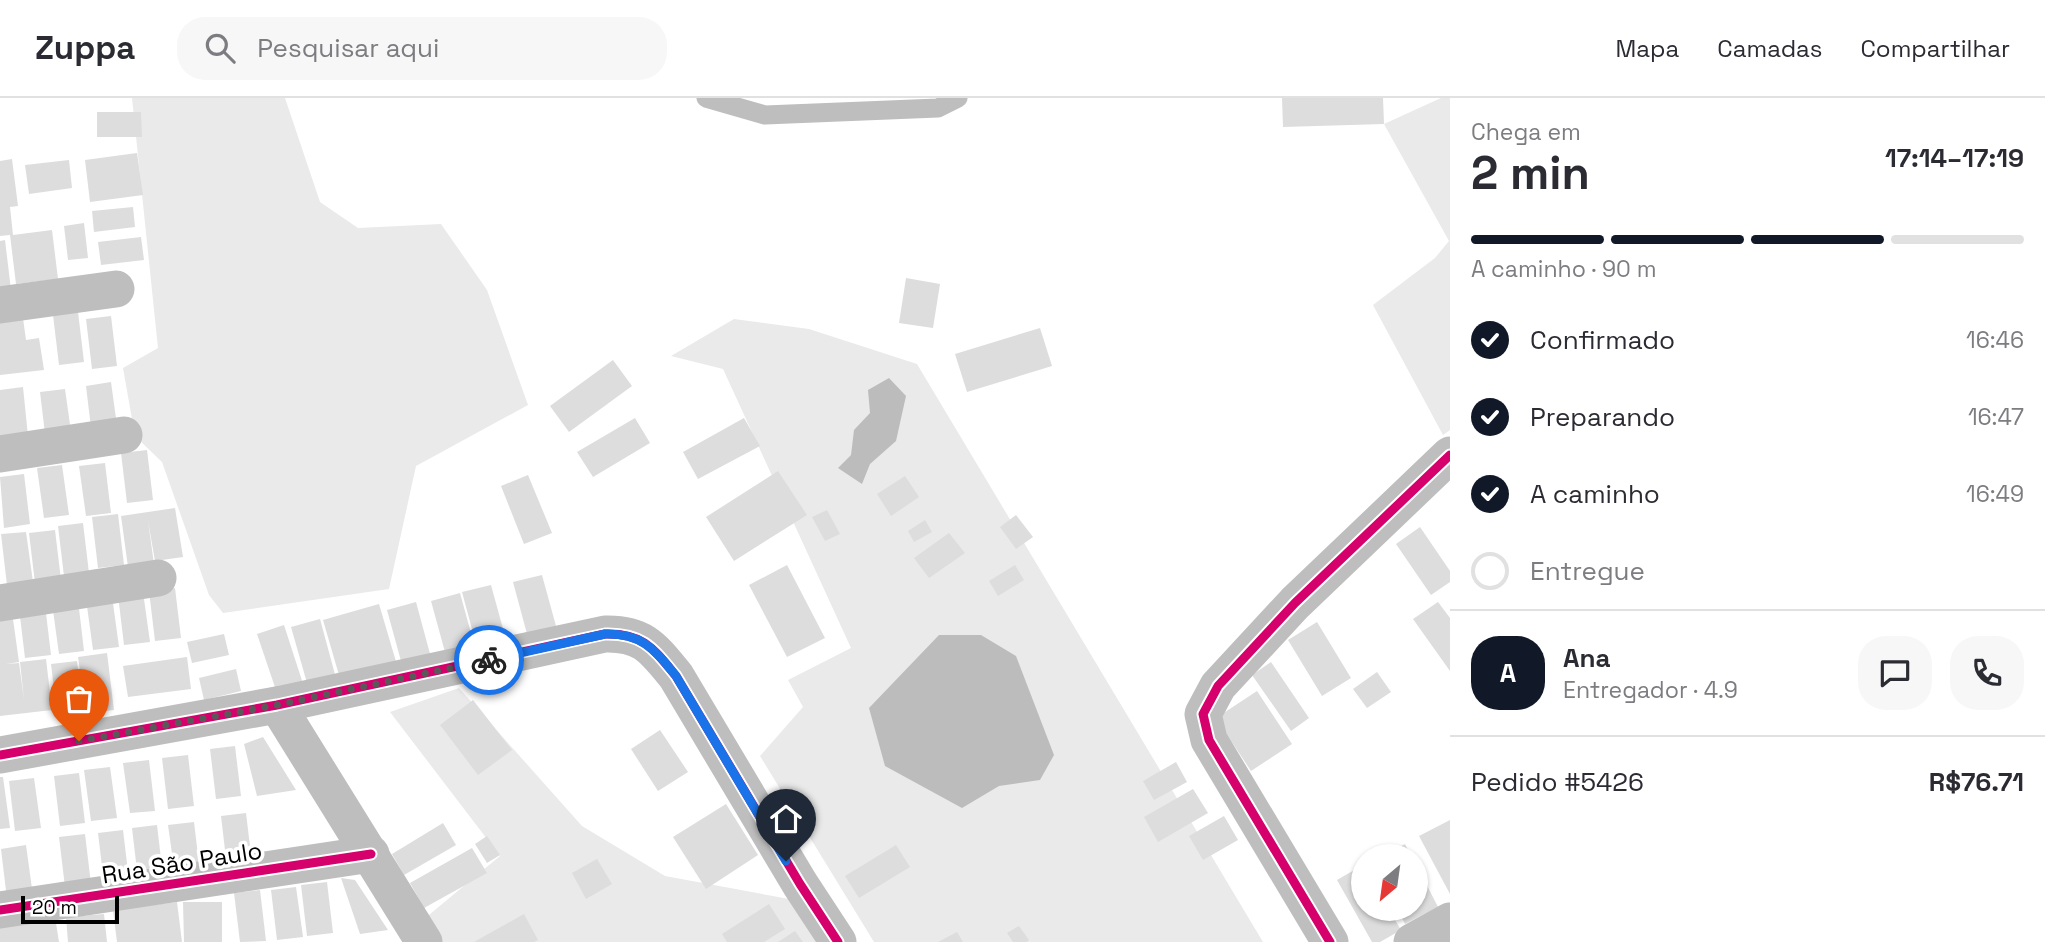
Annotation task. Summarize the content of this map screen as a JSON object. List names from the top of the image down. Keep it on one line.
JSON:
{"streets":{"street":["Rua São Paulo"]},"scale_bar":"20 m","north":"bottom left","page":{"header":"Zuppa","search":"Pesquisar aqui","nav":["Mapa","Camadas","Compartilhar"],"heading":["2 min","Chega em","17:14–17:19"],"panel":["Ana","Entregador · 4.9","Pedido #5426","R$76.71"],"bar":"A caminho · 90 m","list":[["Confirmado","16:46"],["Preparando","16:47"],["A caminho","16:49"],"Entregue"],"round":"A","scale":"20 m"}}
